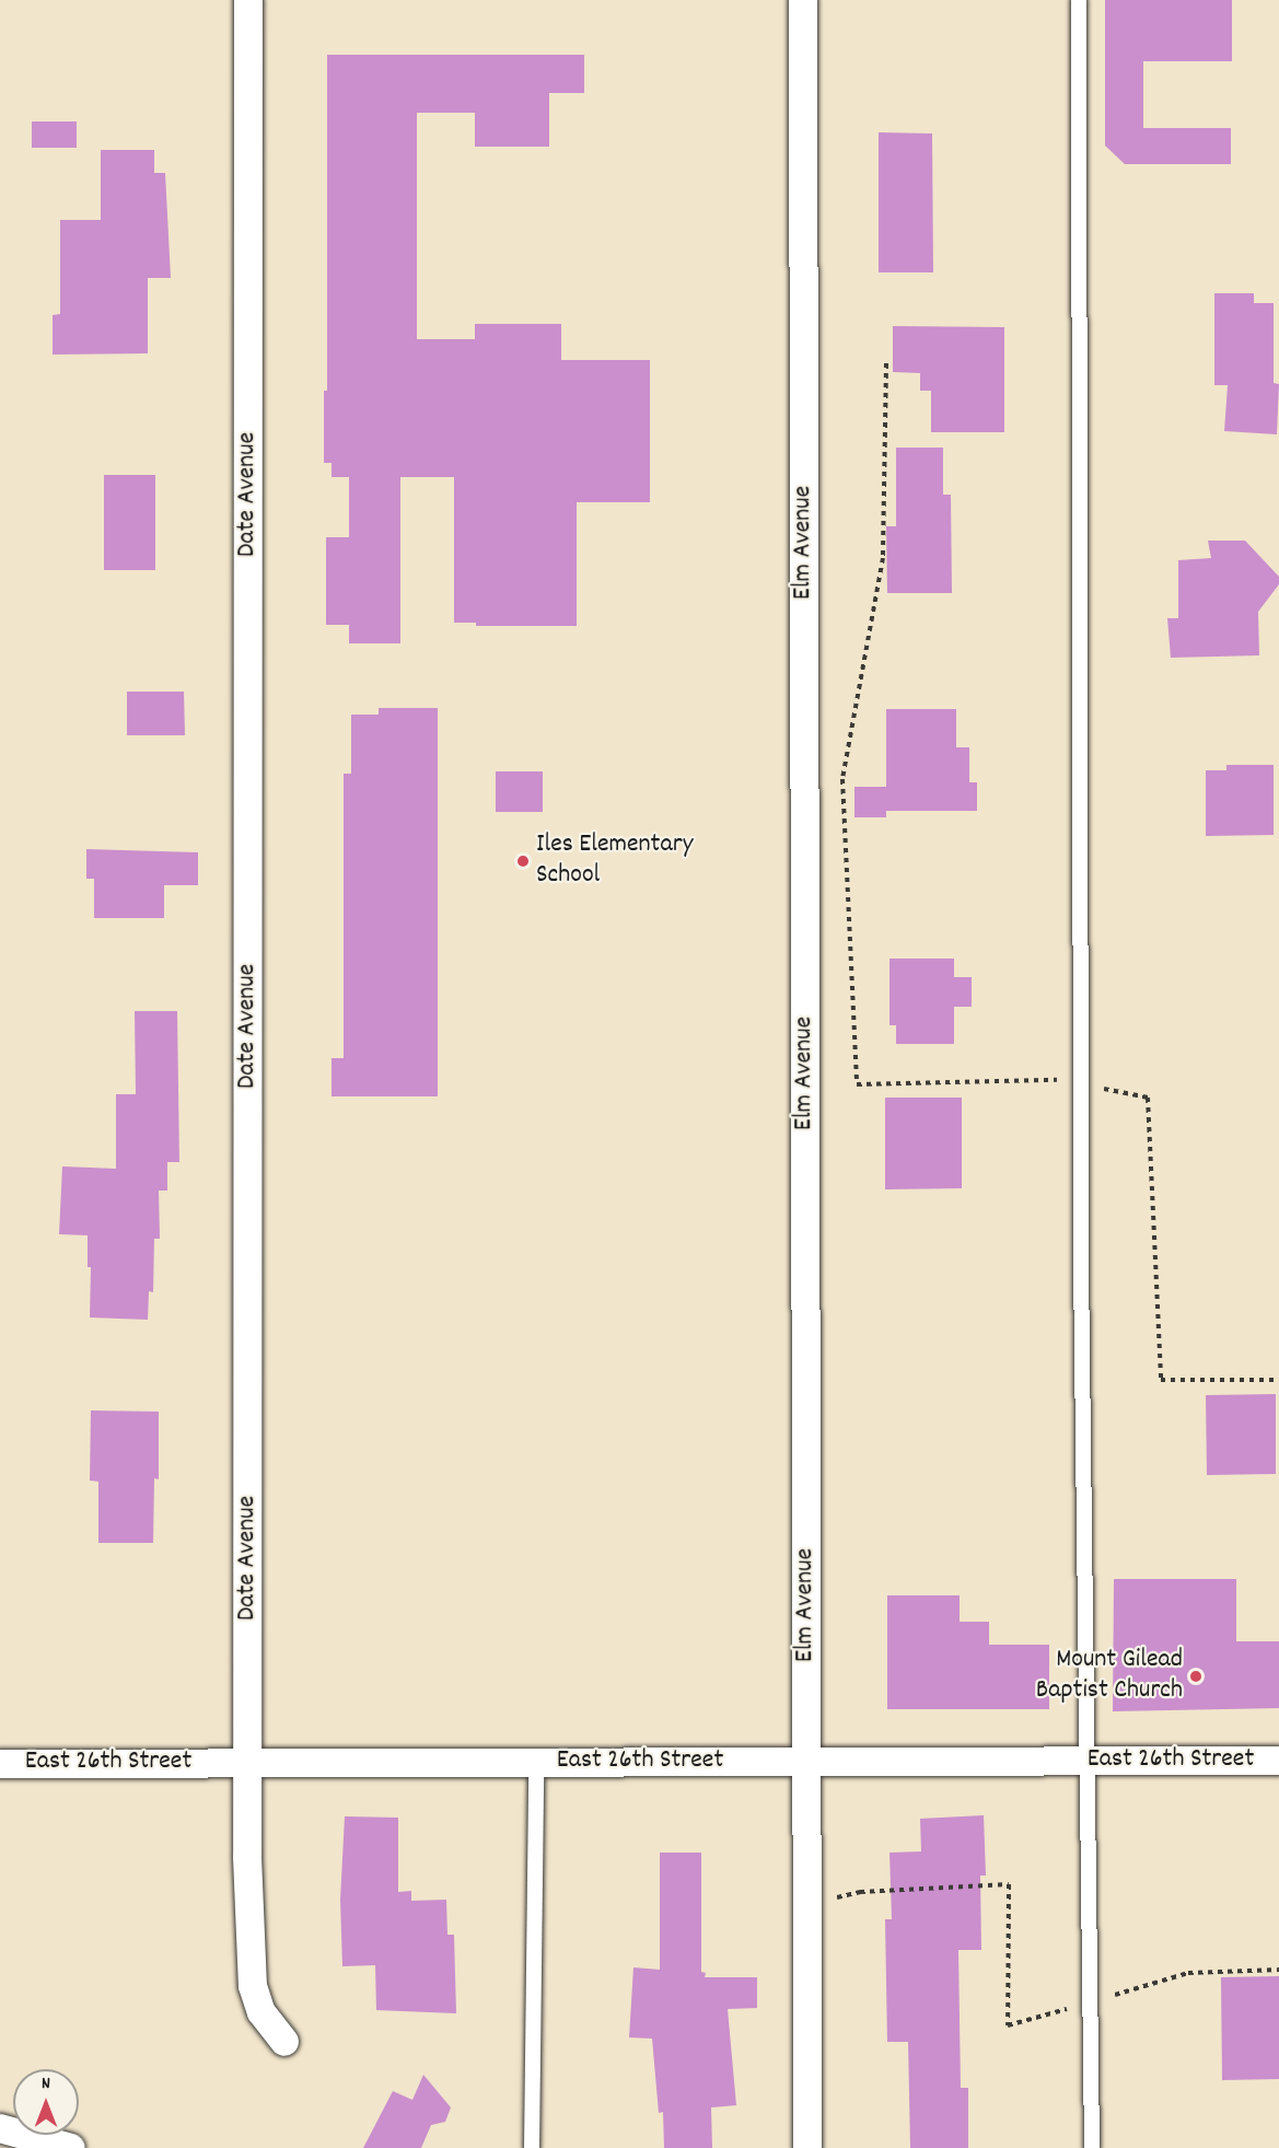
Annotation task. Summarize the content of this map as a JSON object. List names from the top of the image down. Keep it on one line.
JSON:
{"streets":{"street":["Date Avenue","Elm Avenue","East 26th Street"]},"crossings":[["Date Avenue","East 26th Street"],["Elm Avenue","East 26th Street"]],"places":["Iles Elementary School","Mount Gilead Baptist Church"],"north":"top"}
